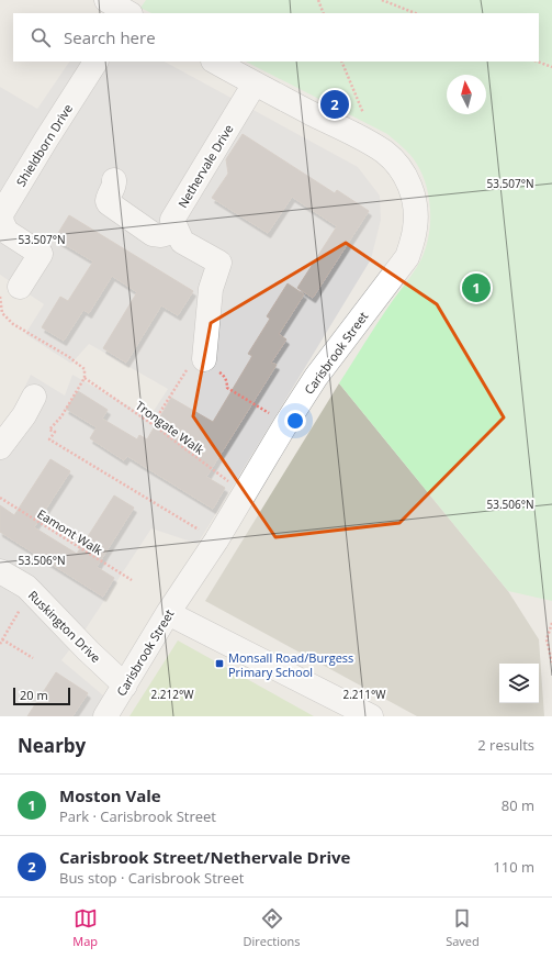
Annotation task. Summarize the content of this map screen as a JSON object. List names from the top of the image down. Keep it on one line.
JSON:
{"streets":{"street":["Shieldborn Drive","Nethervale Drive","Carisbrook Street","Ruskington Drive"],"path":["Trongate Walk","Eamont Walk"]},"crossings":[["Nethervale Drive","Carisbrook Street"],["Carisbrook Street","Trongate Walk"],["Carisbrook Street","Ruskington Drive"]],"places":{"transit":["Monsall Road/Burgess Primary School"]},"scale_bar":"20 m","north":"top","page":{"search":"Search here","pins":["2","1"],"scale":"20 m","heading":["Nearby","2 results"],"list":[{"mark":"1","name":"Moston Vale","note":"Park · Carisbrook Street","value":"80 m"},{"mark":"2","name":"Carisbrook Street/Nethervale Drive","note":"Bus stop · Carisbrook Street","value":"110 m"}],"nav":["Map","Directions","Saved"]},"coordinates":["53.507°N","53.506°N","2.212°W","2.211°W"]}
